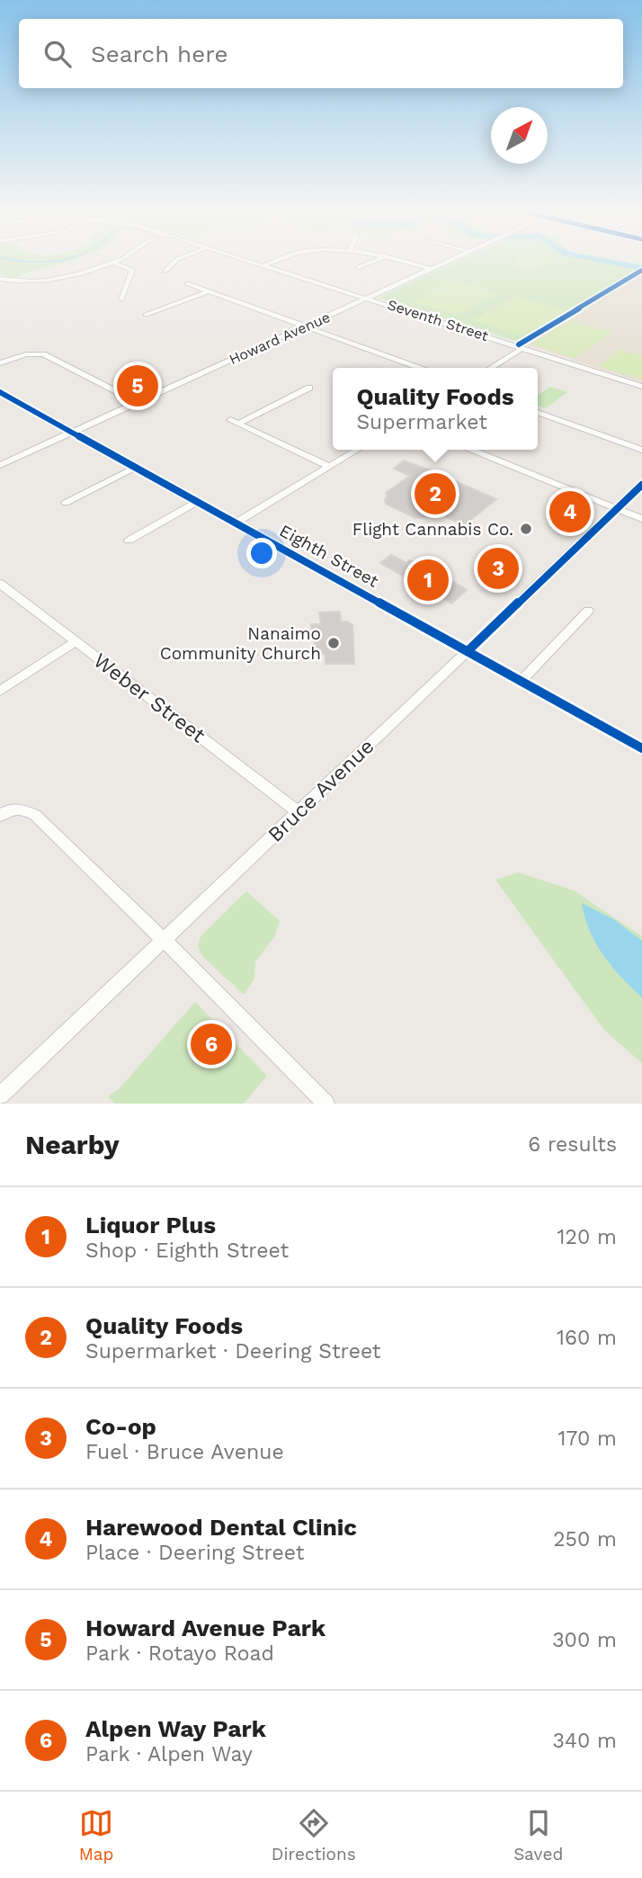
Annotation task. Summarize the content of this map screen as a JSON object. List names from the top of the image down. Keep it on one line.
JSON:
{"streets":{"street":["Seventh Street","Howard Avenue","Eighth Street","Weber Street","Bruce Avenue"]},"crossings":[["Seventh Street","Howard Avenue"],["Howard Avenue","Eighth Street"],["Eighth Street","Bruce Avenue"],["Weber Street","Bruce Avenue"]],"places":["Flight Cannabis Co.","Nanaimo Community Church"],"north":"top right","page":{"search":"Search here","pins":["5","2","4","3","1","6"],"popup":["Quality Foods","Supermarket"],"heading":["Nearby","6 results"],"list":[{"mark":"1","name":"Liquor Plus","note":"Shop · Eighth Street","value":"120 m"},{"mark":"2","name":"Quality Foods","note":"Supermarket · Deering Street","value":"160 m"},{"mark":"3","name":"Co-op","note":"Fuel · Bruce Avenue","value":"170 m"},{"mark":"4","name":"Harewood Dental Clinic","note":"Place · Deering Street","value":"250 m"},{"mark":"5","name":"Howard Avenue Park","note":"Park · Rotayo Road","value":"300 m"},{"mark":"6","name":"Alpen Way Park","note":"Park · Alpen Way","value":"340 m"}],"nav":["Map","Directions","Saved"]}}
